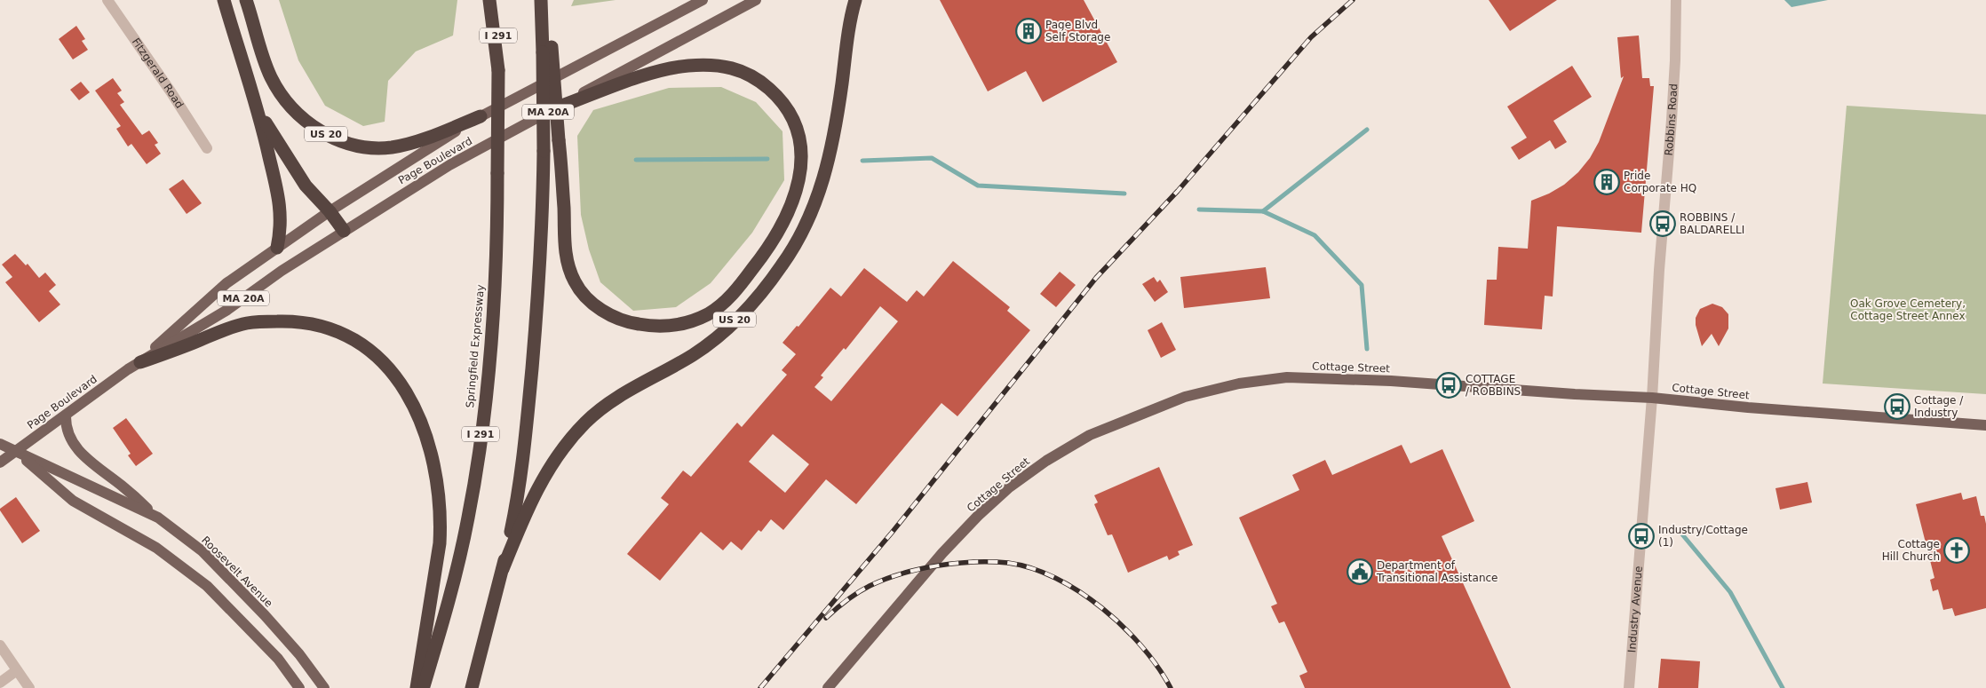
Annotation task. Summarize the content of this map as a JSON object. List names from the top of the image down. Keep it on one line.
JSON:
{"streets":{"highway":["I 291","US 20","Springfield Expressway"],"main road":["MA 20A","Page Boulevard","Cottage Street","Roosevelt Avenue"],"street":["Fitzgerald Road","Robbins Road","Industry Avenue"]},"crossings":[["Robbins Road","Cottage Street"],["Robbins Road","Industry Avenue"],["US 20","Page Boulevard"],["Page Boulevard","Roosevelt Avenue"],["Cottage Street","Industry Avenue"]],"parks":["Oak Grove Cemetery, Cottage Street Annex"],"places":{"building":["Page Blvd Self Storage","Pride Corporate HQ"],"bus stop":["ROBBINS / BALDARELLI","COTTAGE / ROBBINS","Cottage / Industry","Industry/Cottage (1)"],"church":["Cottage Hill Church"],"public building":["Department of Transitional Assistance"]}}
